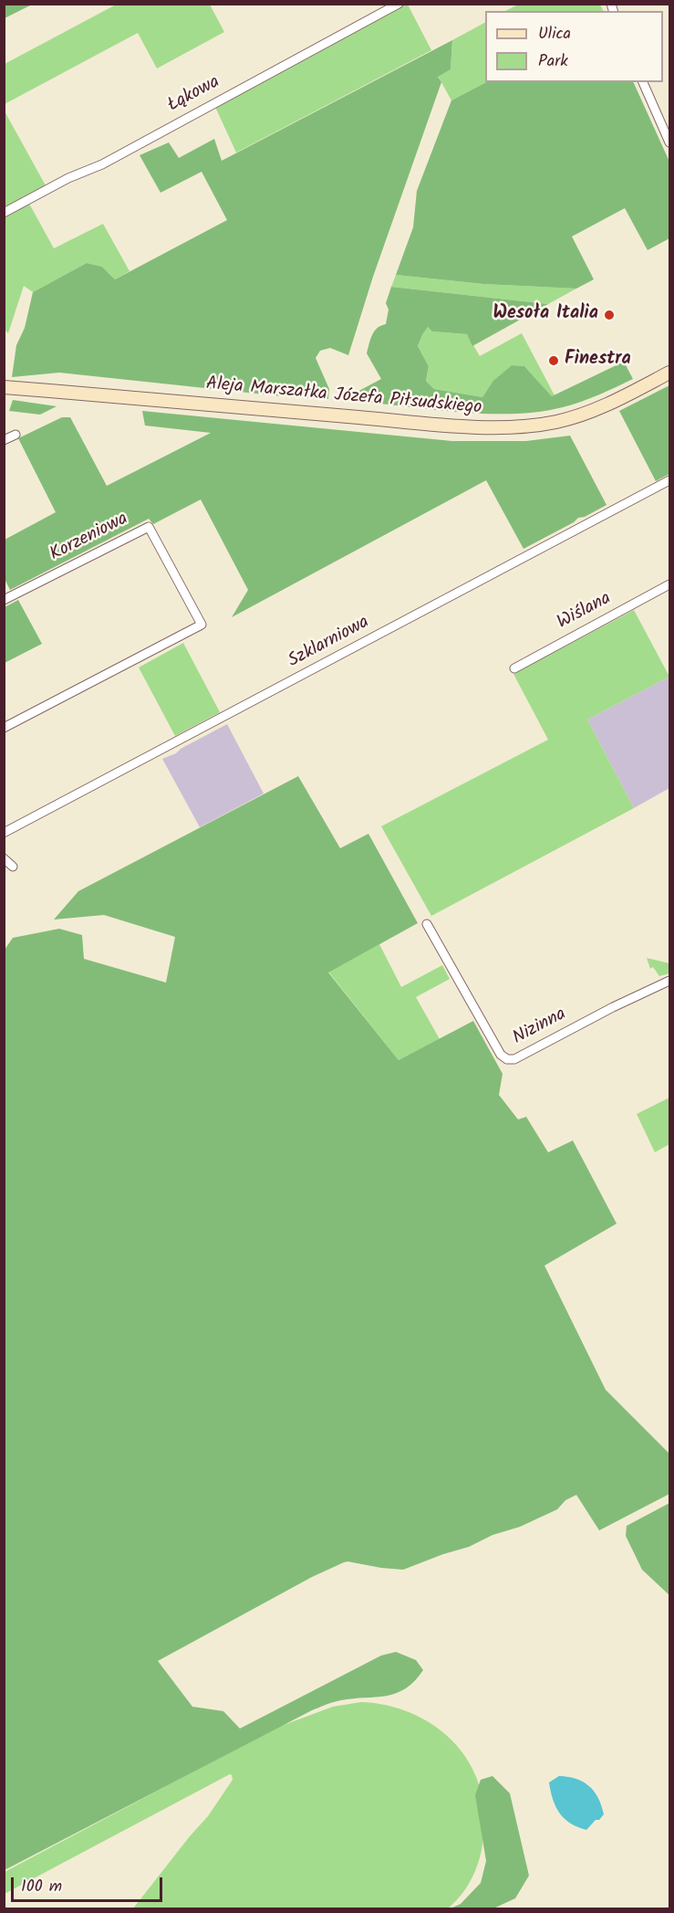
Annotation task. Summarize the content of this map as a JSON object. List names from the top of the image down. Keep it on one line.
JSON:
{"streets":{"main road":["Aleja Marszałka Józefa Piłsudskiego"],"street":["Łąkowa","Korzeniowa","Wiślana","Szklarniowa","Nizinna"]},"places":["Wesoła Italia","Finestra"],"legend":["Ulica","Park"],"scale_bar":"100 m"}
